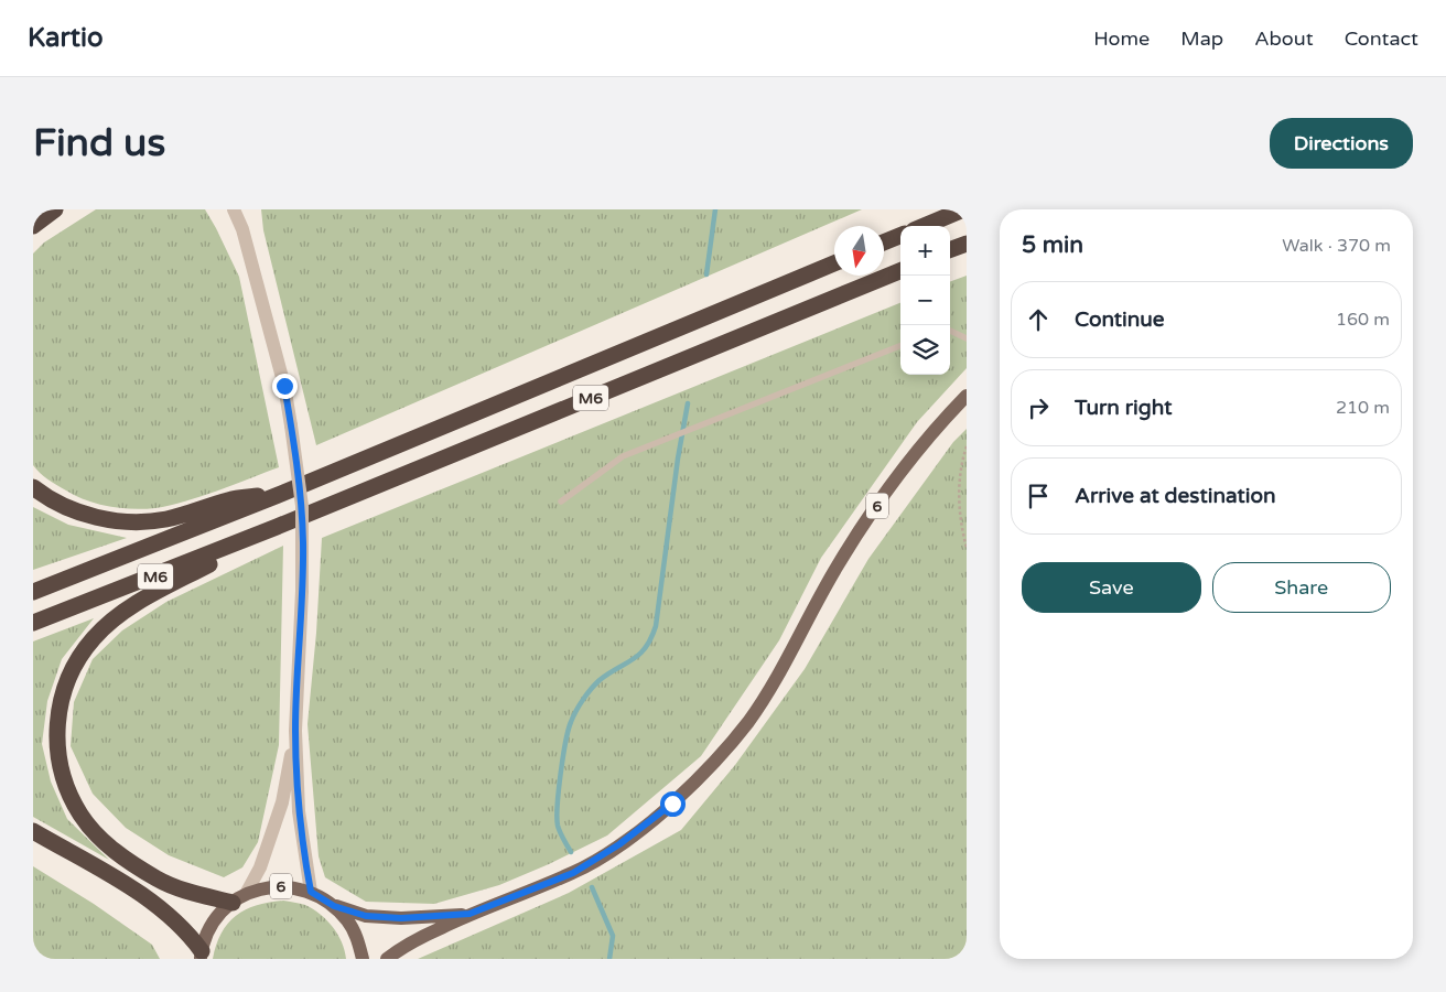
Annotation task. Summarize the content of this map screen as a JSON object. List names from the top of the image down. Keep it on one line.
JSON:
{"streets":{"highway":["M6"],"main road":["6"]},"north":"bottom","page":{"header":"Kartio","nav":["Home","Map","About","Contact"],"buttons":["Directions",["Save","Share"]],"title":"Find us","heading":["5 min","Walk · 370 m"],"map_buttons":["+","−"],"list":[["Continue","160 m"],["Turn right","210 m"],"Arrive at destination"]}}
